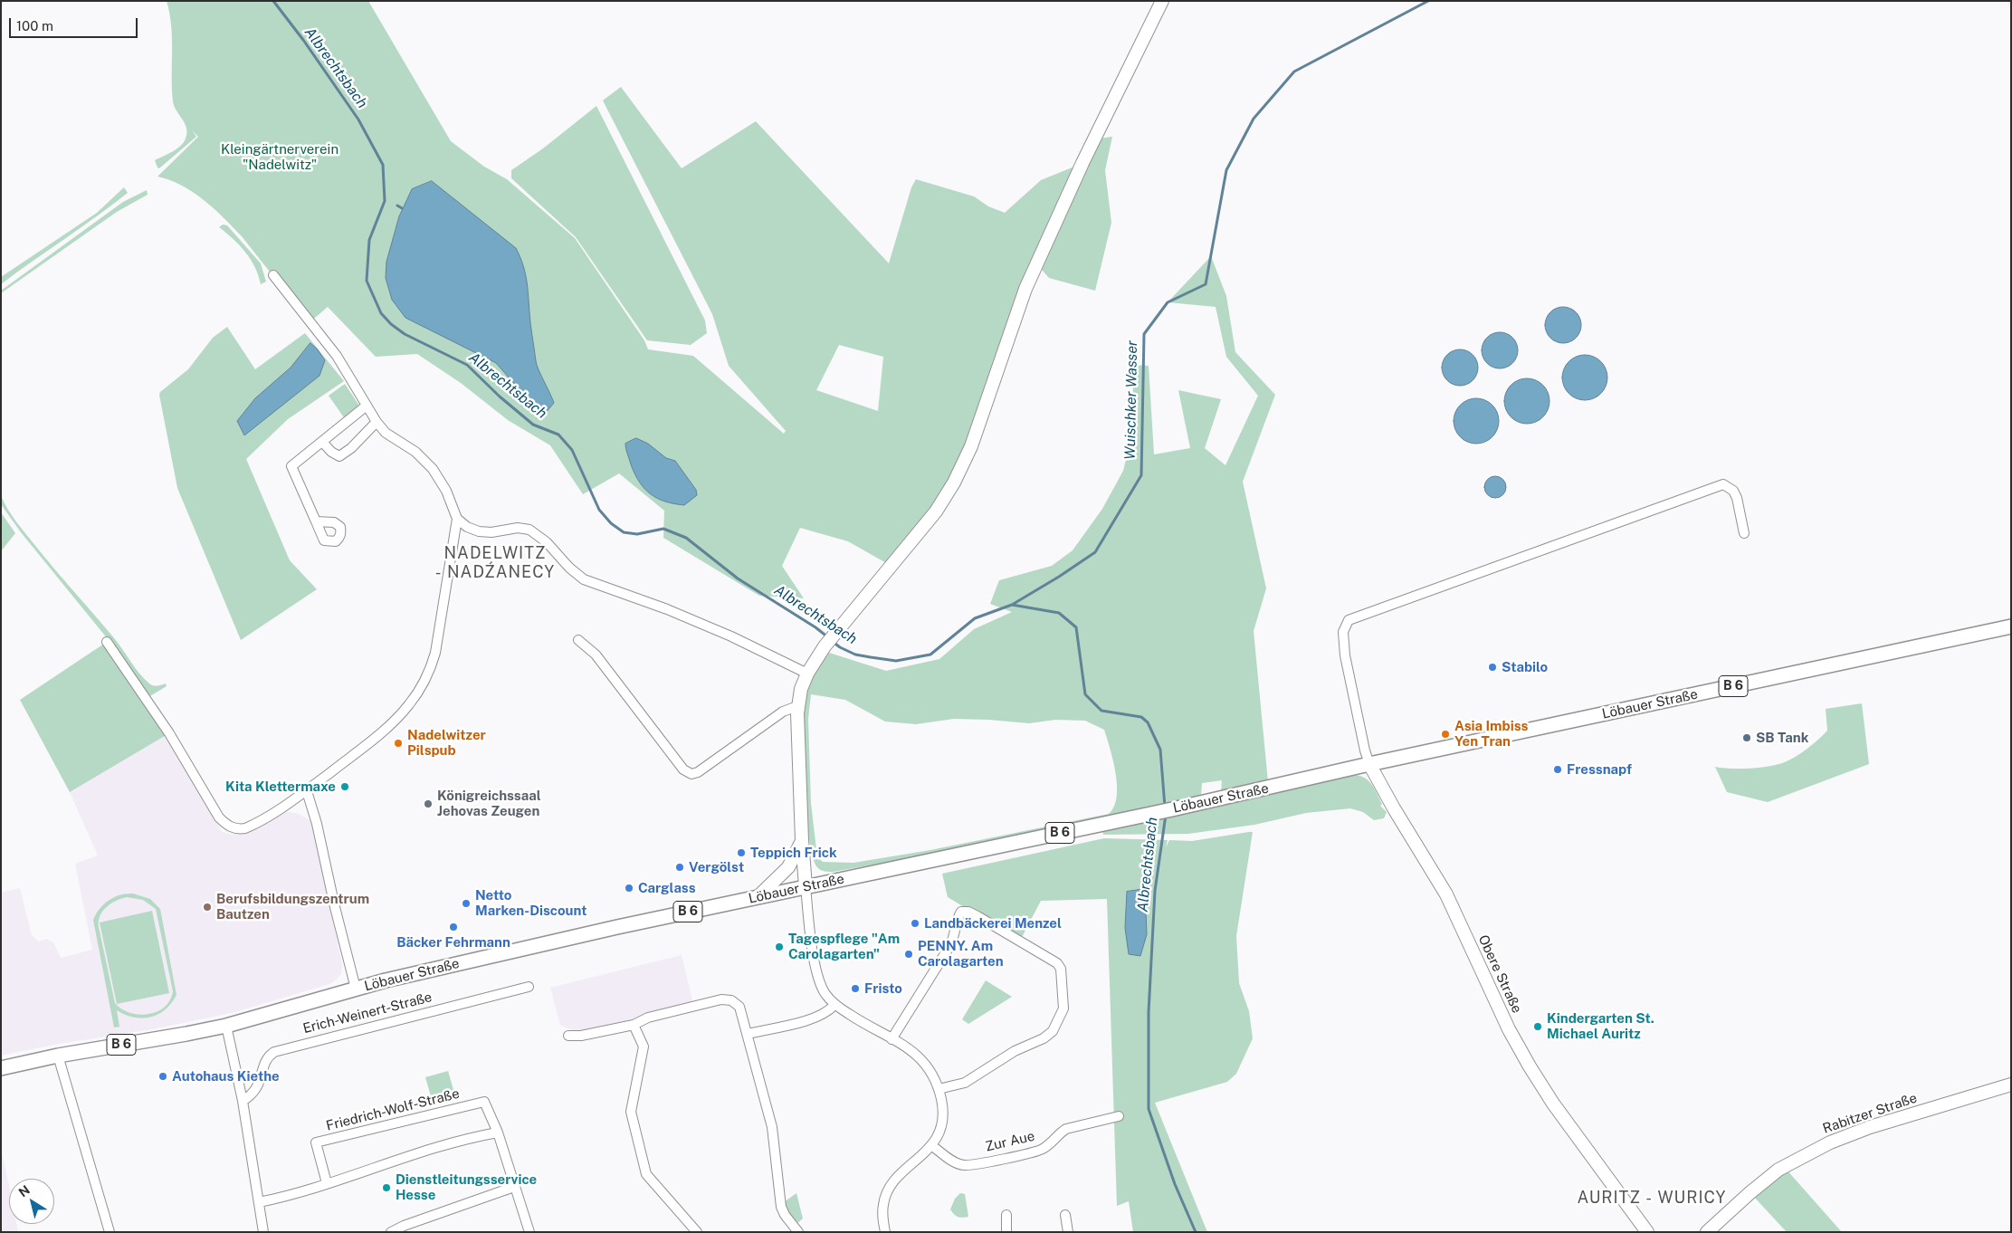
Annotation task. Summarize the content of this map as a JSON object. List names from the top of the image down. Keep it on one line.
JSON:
{"streets":{"main road":["B 6","Löbauer Straße","Obere Straße","Rabitzer Straße"],"street":["Erich-Weinert-Straße","Friedrich-Wolf-Straße","Zur Aue"]},"crossings":[["B 6","Löbauer Straße"],["Löbauer Straße","Obere Straße"]],"districts":["NADELWITZ - NADŹANECY","AURITZ - WURICY"],"water":["Albrechtsbach","Wuischker Wasser"],"parks":["Kleingärtnerverein \"Nadelwitz\""],"places":["Stabilo","Asia Imbiss Yen Tran","SB Tank","Nadelwitzer Pilspub","Fressnapf","Kita Klettermaxe","Königreichssaal Jehovas Zeugen","Teppich Frick","Vergölst","Carglass","Netto Marken-Discount","Berufsbildungszentrum Bautzen","Landbäckerei Menzel","Bäcker Fehrmann","Tagespflege \"Am Carolagarten\"","PENNY. Am Carolagarten","Fristo","Kindergarten St. Michael Auritz","Autohaus Kiethe","Dienstleitungsservice Hesse"],"scale_bar":"100 m","north":"top left"}
